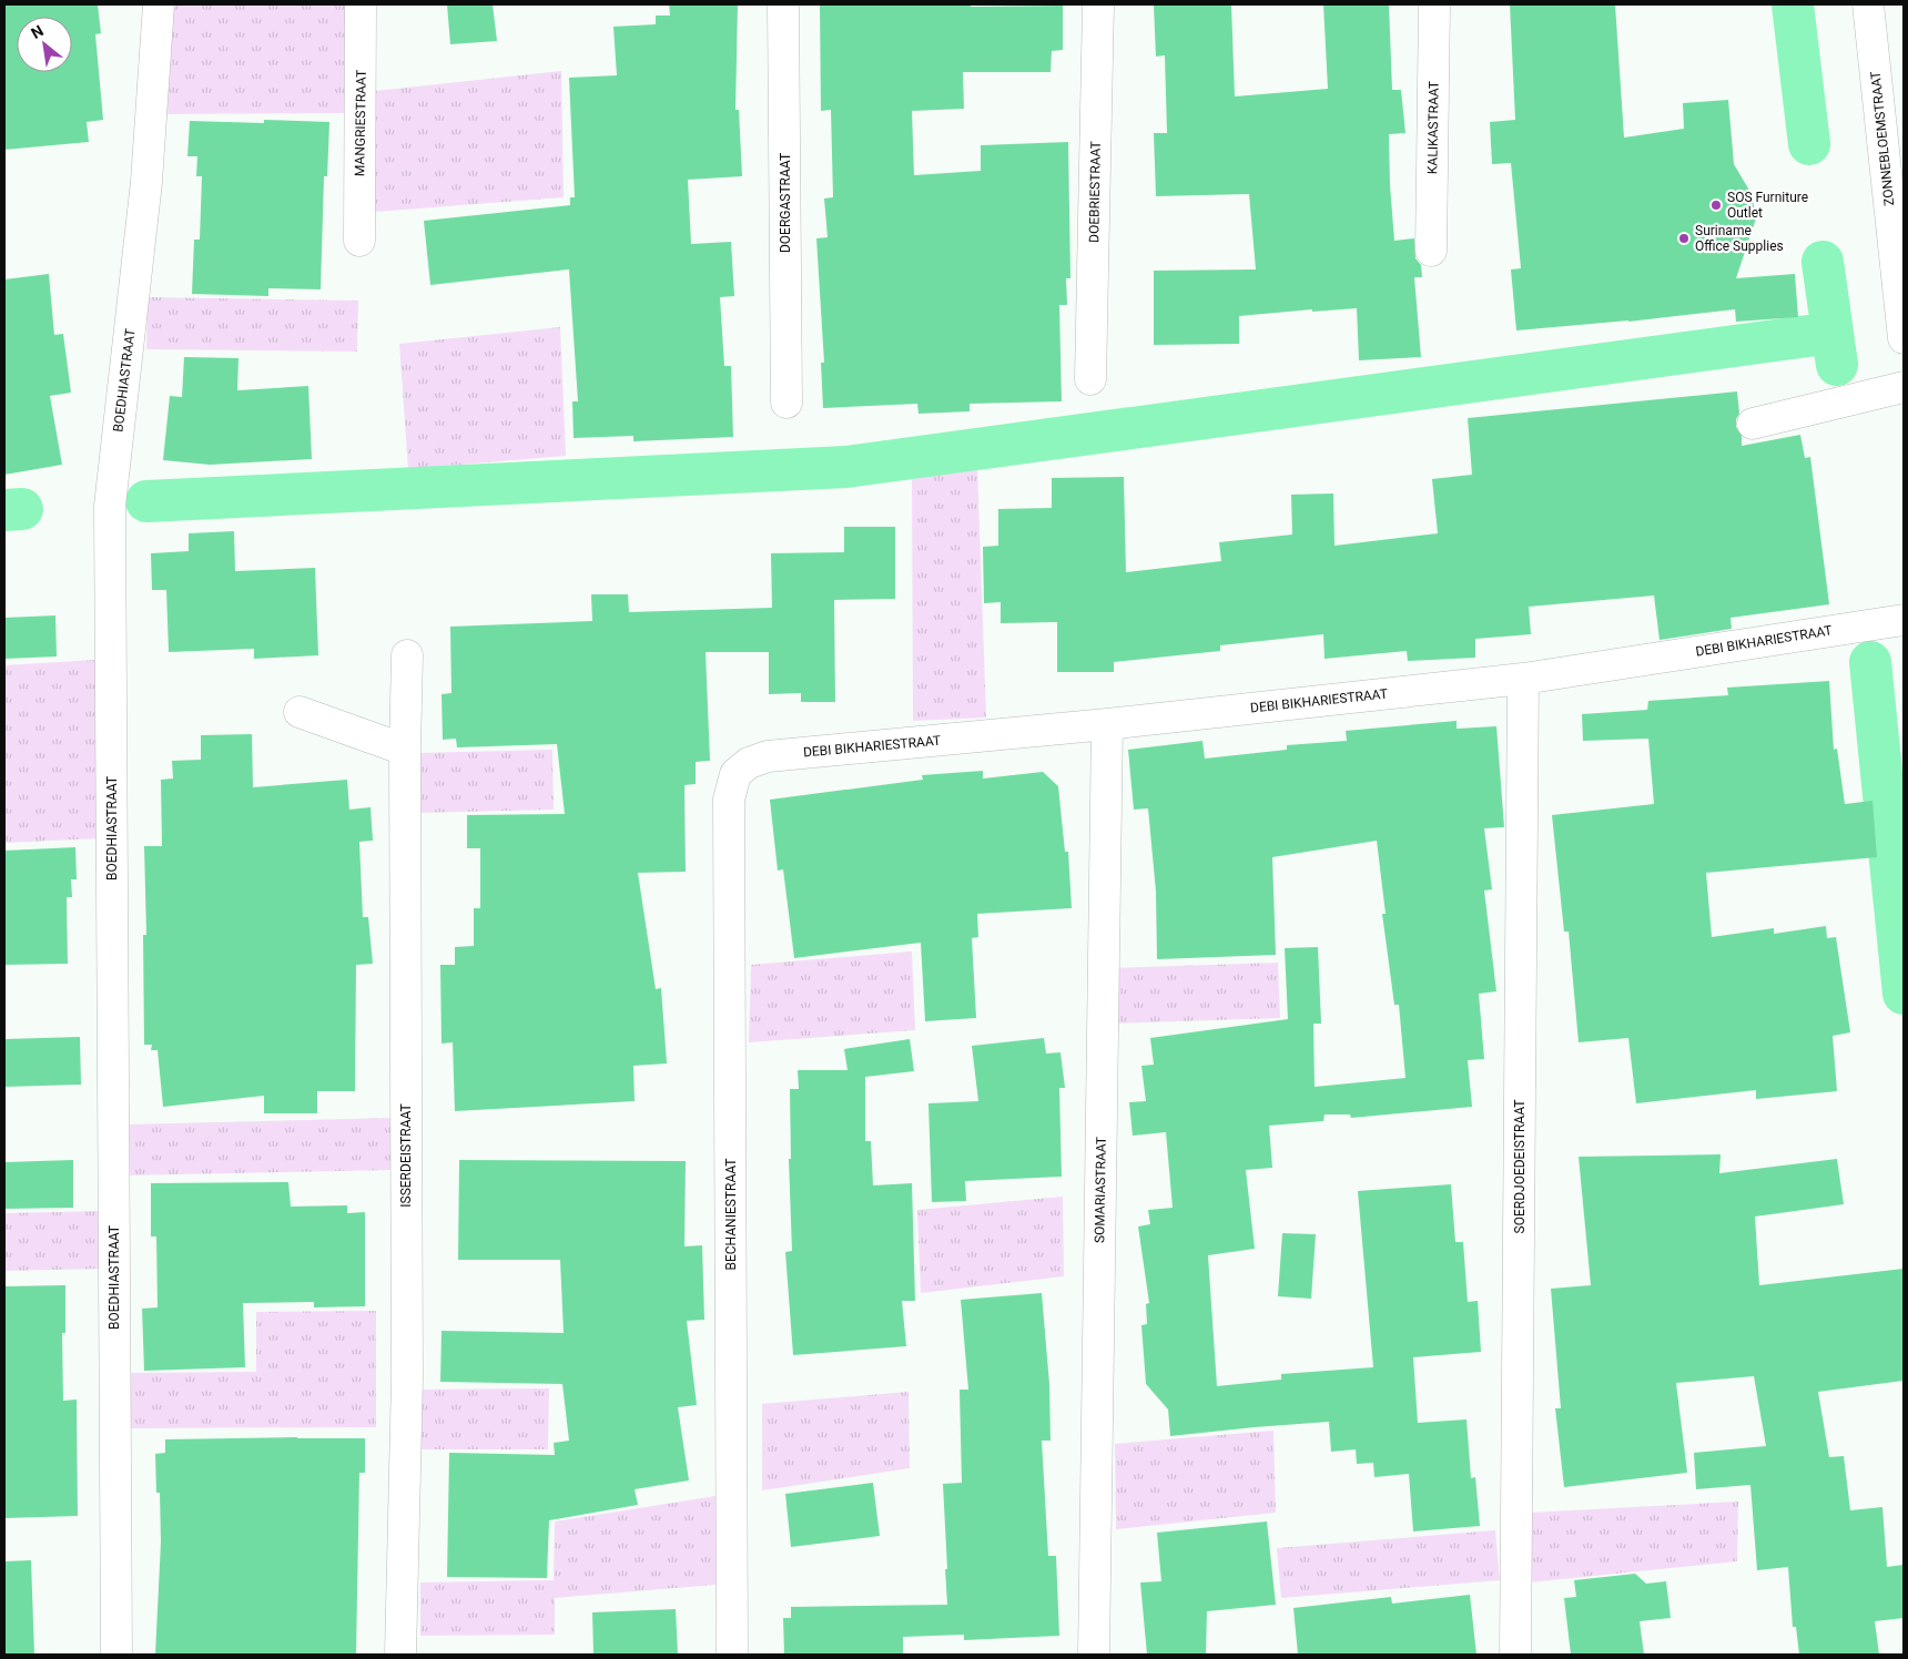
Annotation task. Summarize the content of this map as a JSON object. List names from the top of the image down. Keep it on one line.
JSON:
{"streets":{"street":["MANGRIESTRAAT","KALIKASTRAAT","ZONNEBLOEMSTRAAT","DOEBRIESTRAAT","DOERGASTRAAT","BOEDHIASTRAAT","DEBI BIKHARIESTRAAT","ISSERDEISTRAAT","SOERDJOEDEISTRAAT","SOMARIASTRAAT","BECHANIESTRAAT"]},"crossings":[["DEBI BIKHARIESTRAAT","SOERDJOEDEISTRAAT"],["DEBI BIKHARIESTRAAT","SOMARIASTRAAT"],["DEBI BIKHARIESTRAAT","BECHANIESTRAAT"]],"places":["SOS Furniture Outlet","Suriname Office Supplies"],"north":"top left"}
